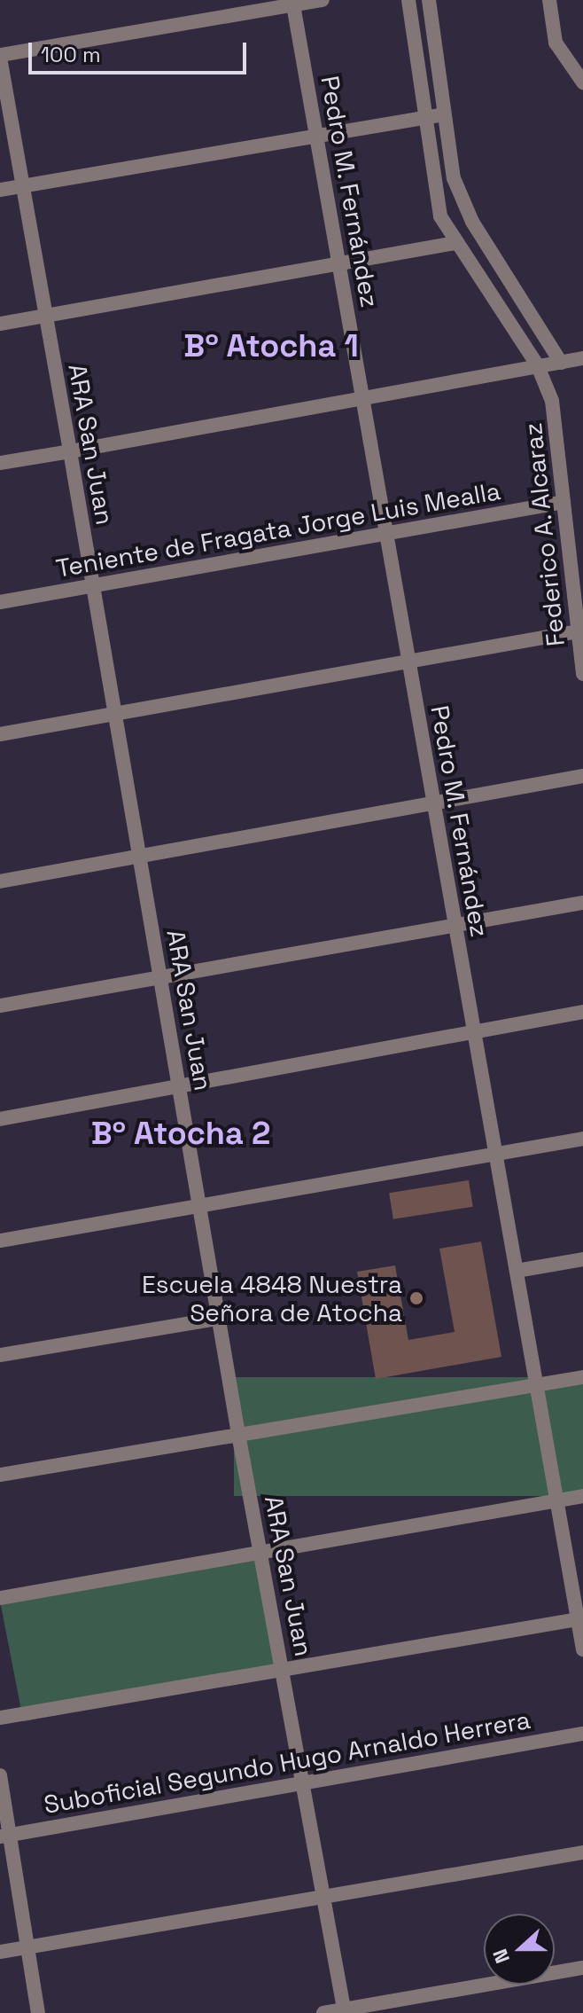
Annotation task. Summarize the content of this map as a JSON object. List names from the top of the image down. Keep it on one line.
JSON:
{"streets":{"street":["Pedro M. Fernández","ARA San Juan","Teniente de Fragata Jorge Luis Mealla","Federico A. Alcaraz","Suboficial Segundo Hugo Arnaldo Herrera"]},"crossings":[["Pedro M. Fernández","Teniente de Fragata Jorge Luis Mealla"],["ARA San Juan","Teniente de Fragata Jorge Luis Mealla"],["ARA San Juan","Suboficial Segundo Hugo Arnaldo Herrera"],["Teniente de Fragata Jorge Luis Mealla","Federico A. Alcaraz"]],"districts":["Bº Atocha 1","Bº Atocha 2"],"places":["Escuela 4848 Nuestra Señora de Atocha"],"scale_bar":"100 m","north":"left"}
